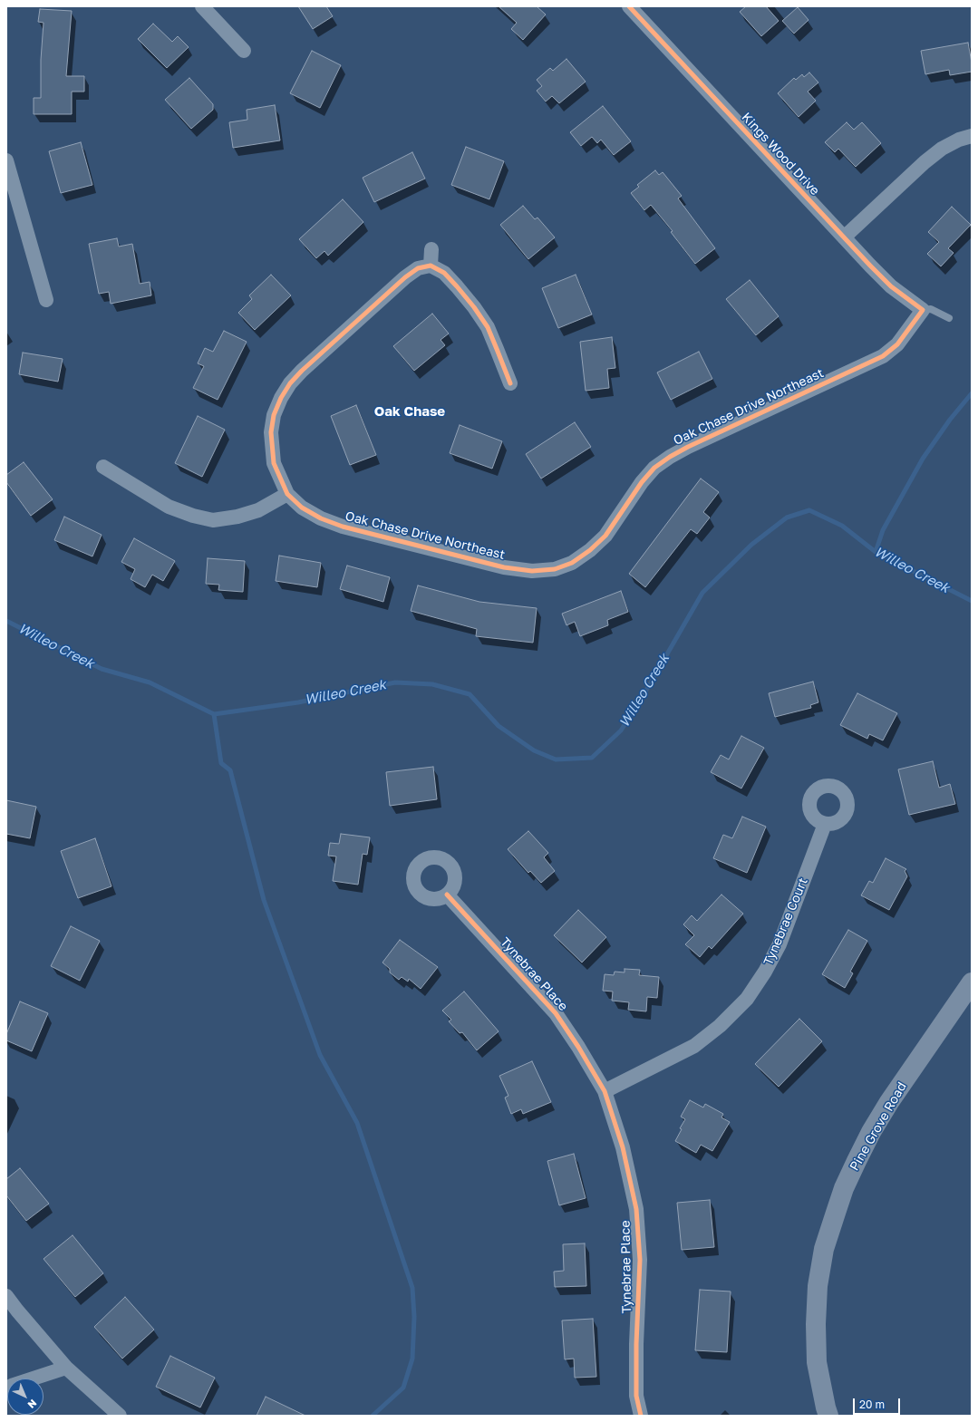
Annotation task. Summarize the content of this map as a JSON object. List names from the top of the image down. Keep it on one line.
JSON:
{"streets":{"main road":["Pine Grove Road"],"street":["Kings Wood Drive","Oak Chase Drive Northeast","Tynebrae Court","Tynebrae Place"]},"crossings":[["Kings Wood Drive","Oak Chase Drive Northeast"],["Tynebrae Court","Tynebrae Place"]],"districts":["Oak Chase"],"water":["Willeo Creek"],"scale_bar":"20 m","north":"bottom right"}
